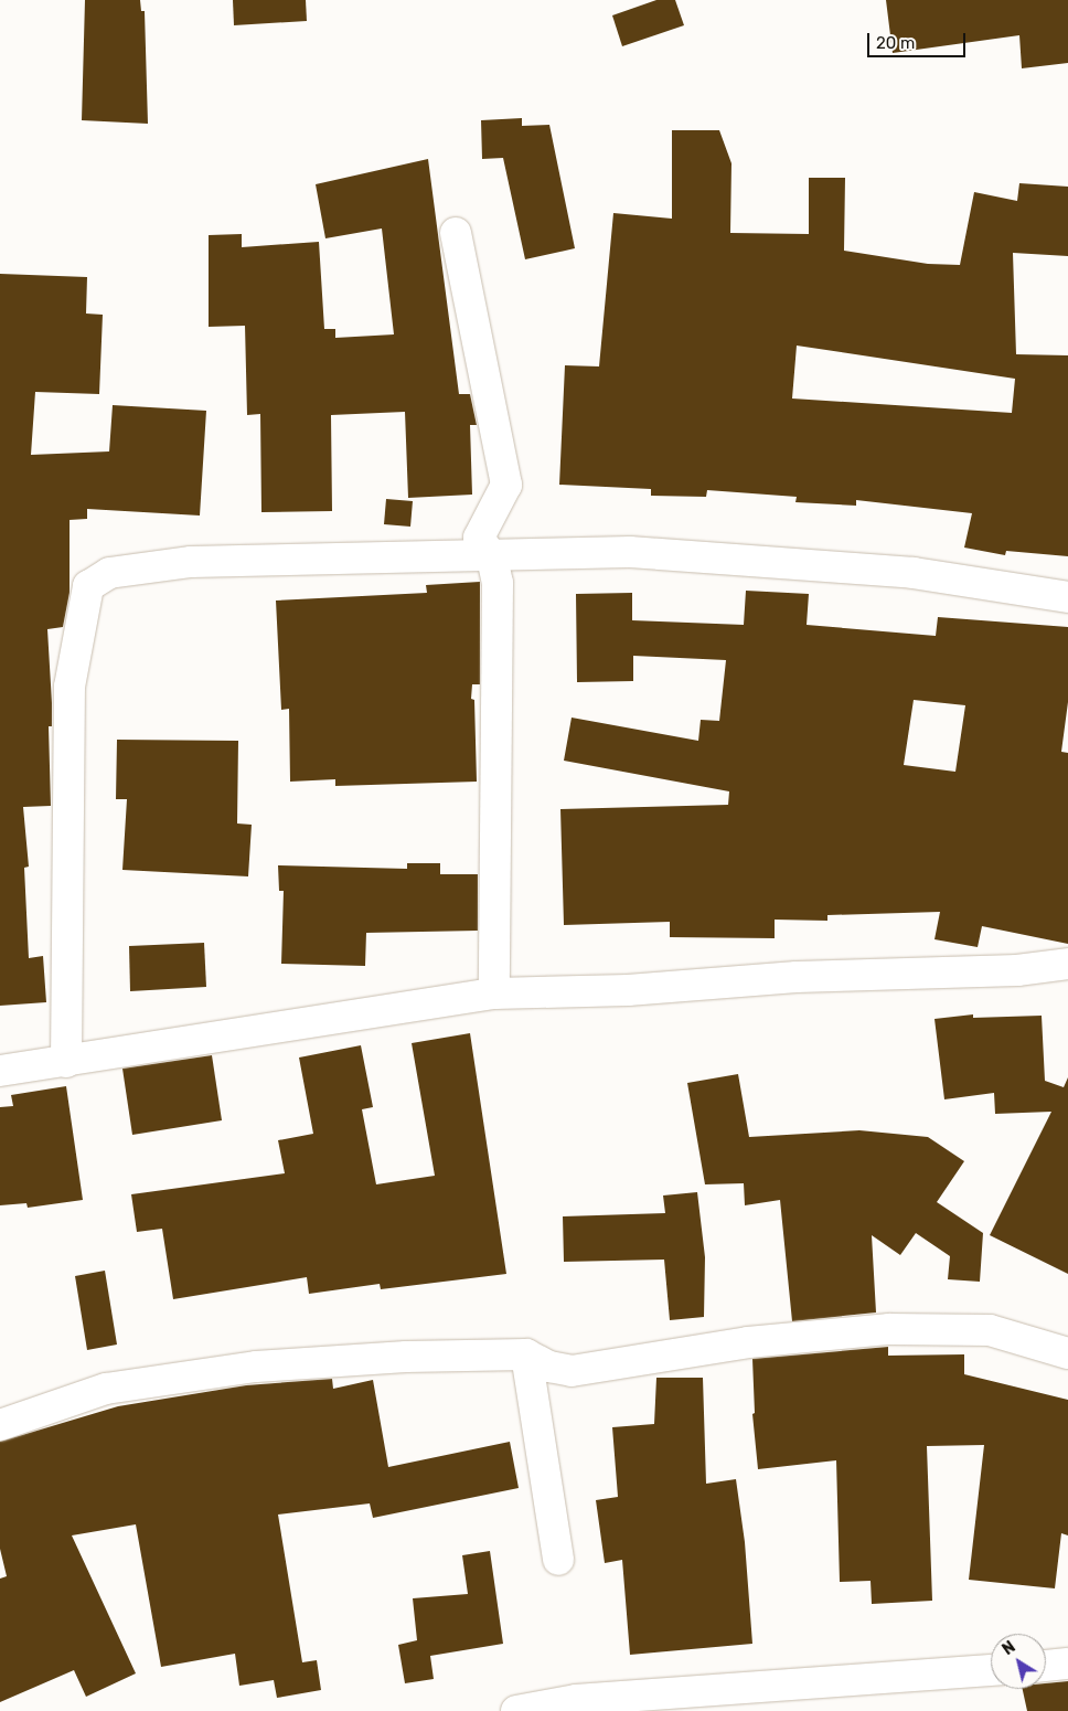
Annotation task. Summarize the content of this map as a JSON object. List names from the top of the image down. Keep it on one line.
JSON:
{"scale_bar":"20 m","north":"top left"}
